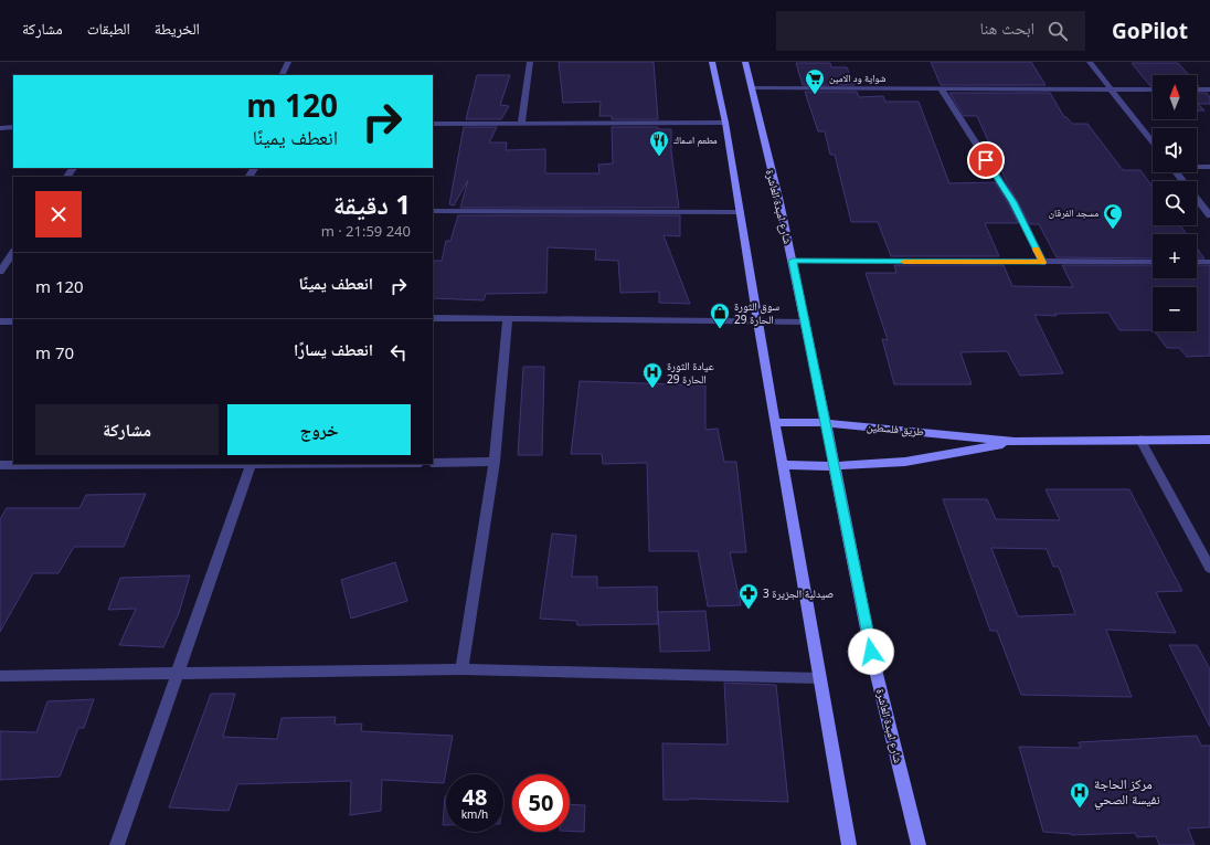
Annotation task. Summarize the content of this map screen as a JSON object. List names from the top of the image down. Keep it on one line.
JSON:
{"streets":{"main road":["شارع امبدة العاشرة","طريق فلسطين"]},"crossings":[["شارع امبدة العاشرة","طريق فلسطين"]],"places":{"supermarket":["شواية ود الامين"],"restaurant":["مطعم اسماك"],"mosque":["مسجد الفرقان"],"shop":["سوق الثورة الحارة 29"],"hospital":["عيادة الثورة الحارة 29","مركز الحاجة نفيسة الصحي"],"pharmacy":["صيدلية الجزيرة 3"]},"north":"top","page":{"header":"GoPilot","search":"ابحث هنا","nav":["الخريطة","الطبقات","مشاركة"],"map_buttons":["+","−"],"turn":["120 m","انعطف يمينًا"],"heading":["1 دقيقة","240 m · 21:59"],"list":[{"name":"انعطف يمينًا","value":"120 m"},{"name":"انعطف يسارًا","value":"70 m"}],"buttons":["خروج","مشاركة"],"speed":"48 km/h","limit":"50"}}
